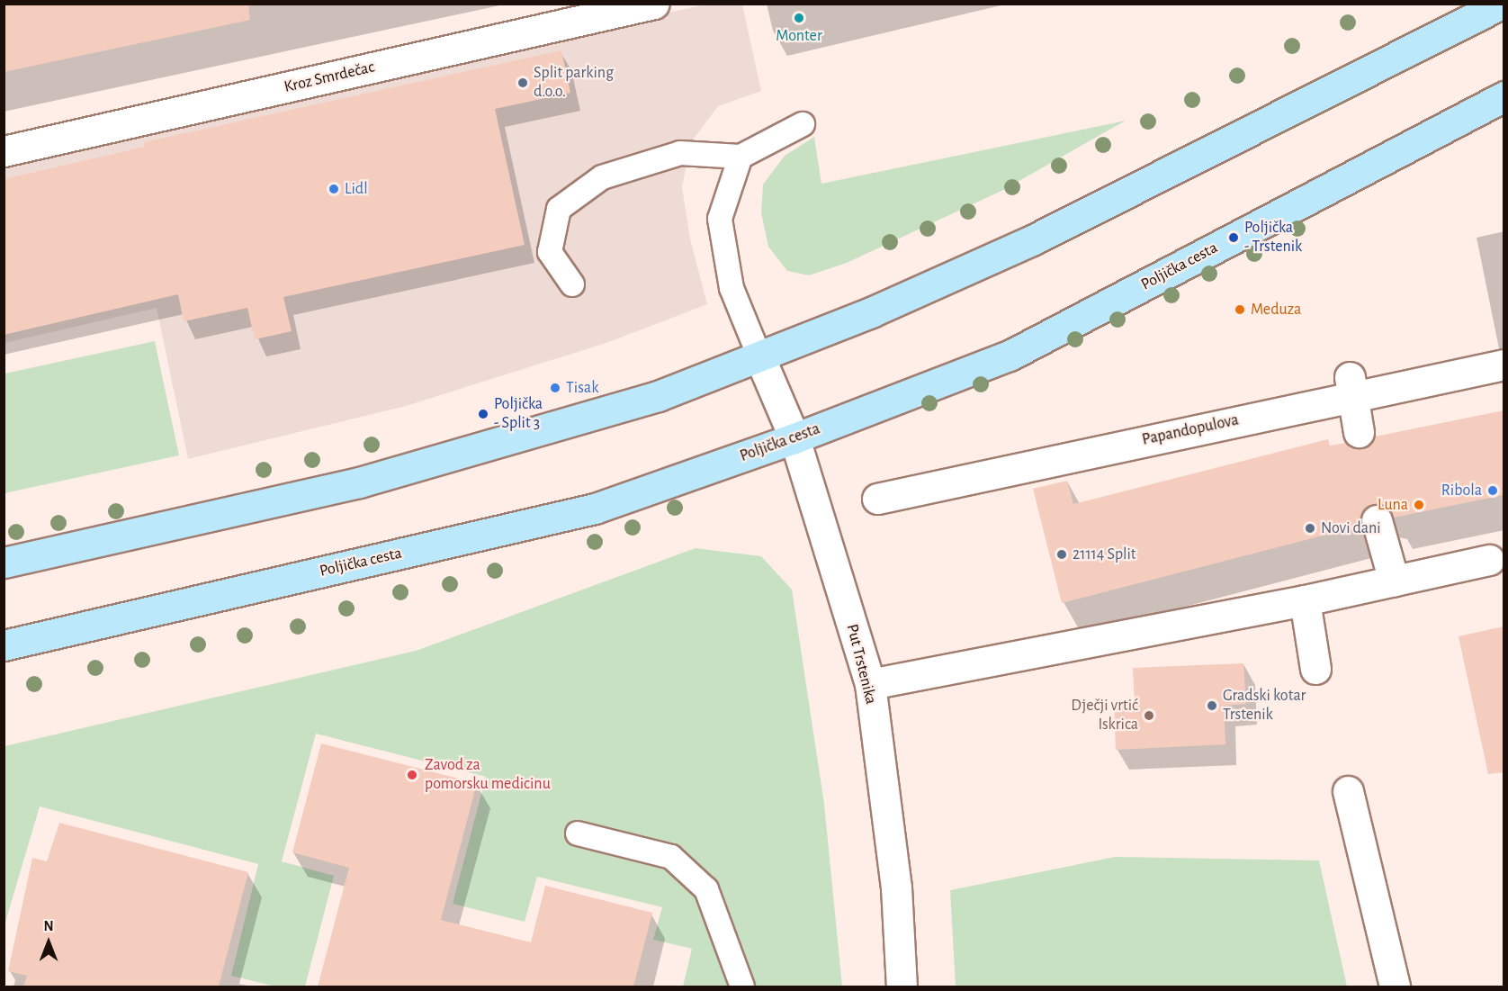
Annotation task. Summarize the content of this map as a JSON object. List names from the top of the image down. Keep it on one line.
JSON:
{"streets":{"main road":["Poljička cesta"],"street":["Kroz Smrdečac","Papandopulova","Put Trstenika"]},"crossings":[["Poljička cesta","Put Trstenika"]],"places":["Monter","Split parking d.o.o.","Lidl","Poljička - Trstenik","Meduza","Tisak","Poljička - Split 3","Ribola","Luna","Novi dani","21114 Split","Gradski kotar Trstenik","Dječji vrtić Iskrica","Zavod za pomorsku medicinu"],"north":"top"}
